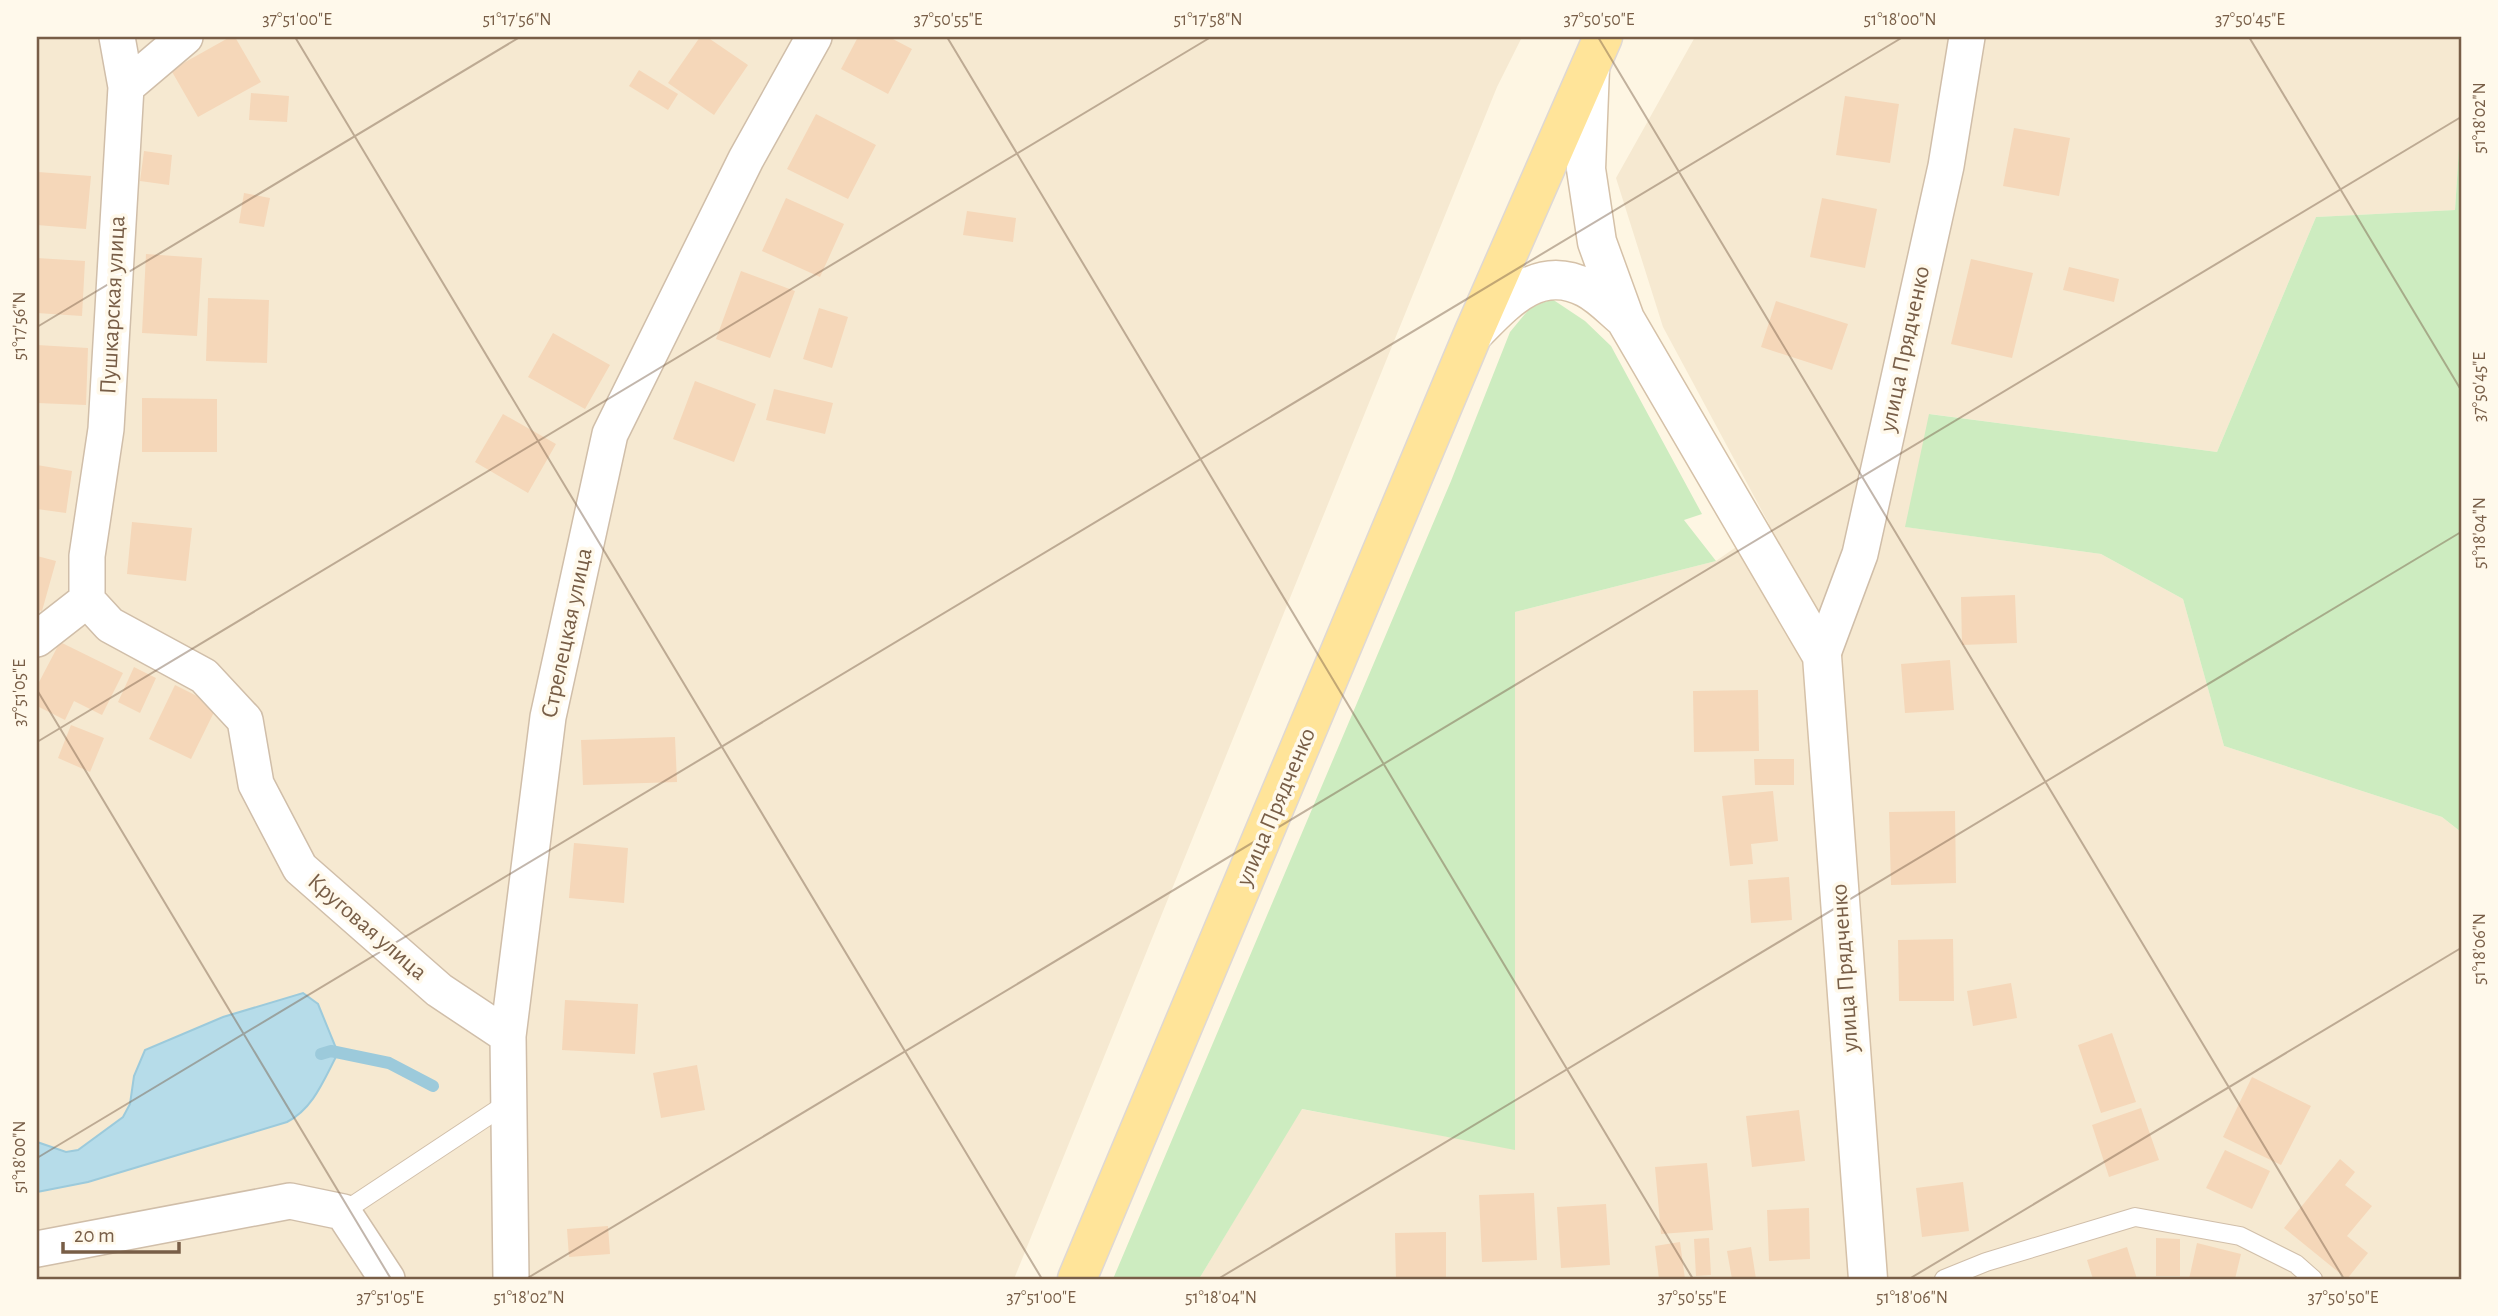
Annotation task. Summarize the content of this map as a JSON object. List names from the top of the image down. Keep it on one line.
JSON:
{"streets":{"main road":["улица Прядченко"],"street":["Пушкарская улица","Стрелецкая улица","Круговая улица"]},"crossings":[["Пушкарская улица","Круговая улица"],["Стрелецкая улица","Круговая улица"]],"scale_bar":"20 m","coordinates":["37°51'00\"E","51°17'56\"N","37°50'55\"E","51°17'58\"N","37°50'50\"E","51°18'00\"N","37°50'45\"E","51°18'02\"N","51°18'04\"N","37°51'05\"E","51°18'06\"N"]}
